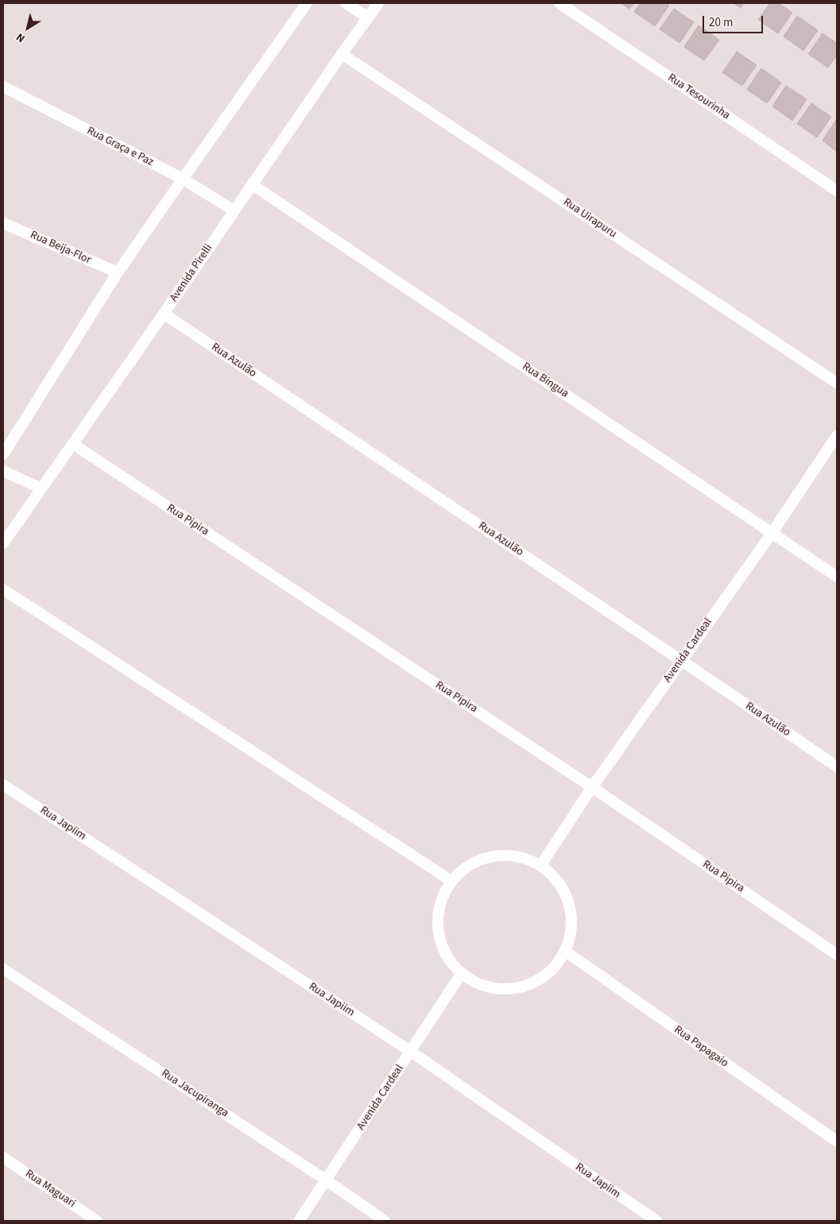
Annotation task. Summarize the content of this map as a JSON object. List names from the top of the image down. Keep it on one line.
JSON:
{"streets":{"street":["Rua Tesourinha","Rua Graça e Paz","Rua Uirapuru","Rua Beija-Flor","Avenida Pirelli","Rua Azulão","Rua Bingua","Rua Pipira","Avenida Cardeal","Rua Japiim","Rua Papagaio","Rua Jacupiranga","Rua Maguari"]},"crossings":[["Rua Graça e Paz","Avenida Pirelli"],["Rua Uirapuru","Avenida Pirelli"],["Avenida Pirelli","Rua Azulão"],["Avenida Pirelli","Rua Bingua"],["Avenida Pirelli","Rua Pipira"],["Rua Azulão","Avenida Cardeal"],["Rua Bingua","Avenida Cardeal"],["Rua Pipira","Avenida Cardeal"],["Avenida Cardeal","Rua Japiim"],["Avenida Cardeal","Rua Papagaio"],["Avenida Cardeal","Rua Jacupiranga"]],"scale_bar":"20 m","north":"bottom left"}
